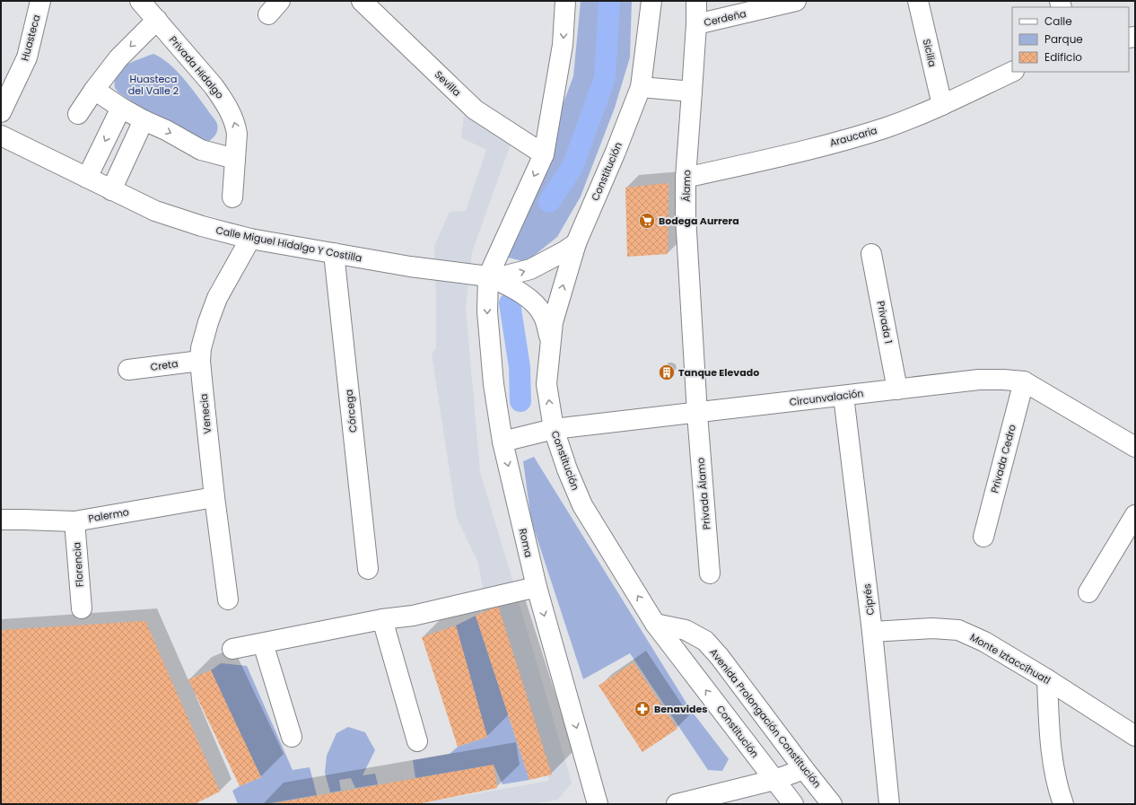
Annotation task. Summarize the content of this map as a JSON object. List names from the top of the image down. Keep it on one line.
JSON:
{"streets":{"street":["Cerdeña","Huasteca","Sicilia","Privada Hidalgo","Sevilla","Araucaria","Constitución","Álamo","Calle Miguel Hidalgo Y Costilla","Privada 1","Creta","Circunvalación","Córcega","Venecia","Privada Cedro","Privada Álamo","Palermo","Roma","Florencia","Ciprés","Monte Iztaccíhuatl","Avenida Prolongación Constitución"]},"crossings":[["Cerdeña","Álamo"],["Sicilia","Araucaria"],["Araucaria","Álamo"],["Constitución","Circunvalación"],["Constitución","Avenida Prolongación Constitución"],["Álamo","Circunvalación"],["Álamo","Privada Álamo"],["Calle Miguel Hidalgo Y Costilla","Córcega"],["Calle Miguel Hidalgo Y Costilla","Venecia"],["Calle Miguel Hidalgo Y Costilla","Roma"],["Privada 1","Circunvalación"],["Creta","Venecia"],["Circunvalación","Privada Cedro"],["Circunvalación","Privada Álamo"],["Circunvalación","Roma"],["Circunvalación","Ciprés"],["Venecia","Palermo"],["Palermo","Florencia"],["Ciprés","Monte Iztaccíhuatl"]],"one_way":["Privada Hidalgo","Constitución","Roma"],"parks":["Huasteca del Valle 2"],"places":{"supermarket":["Bodega Aurrera"],"building":["Tanque Elevado"],"pharmacy":["Benavides"]},"legend":["Calle","Parque","Edificio"]}
